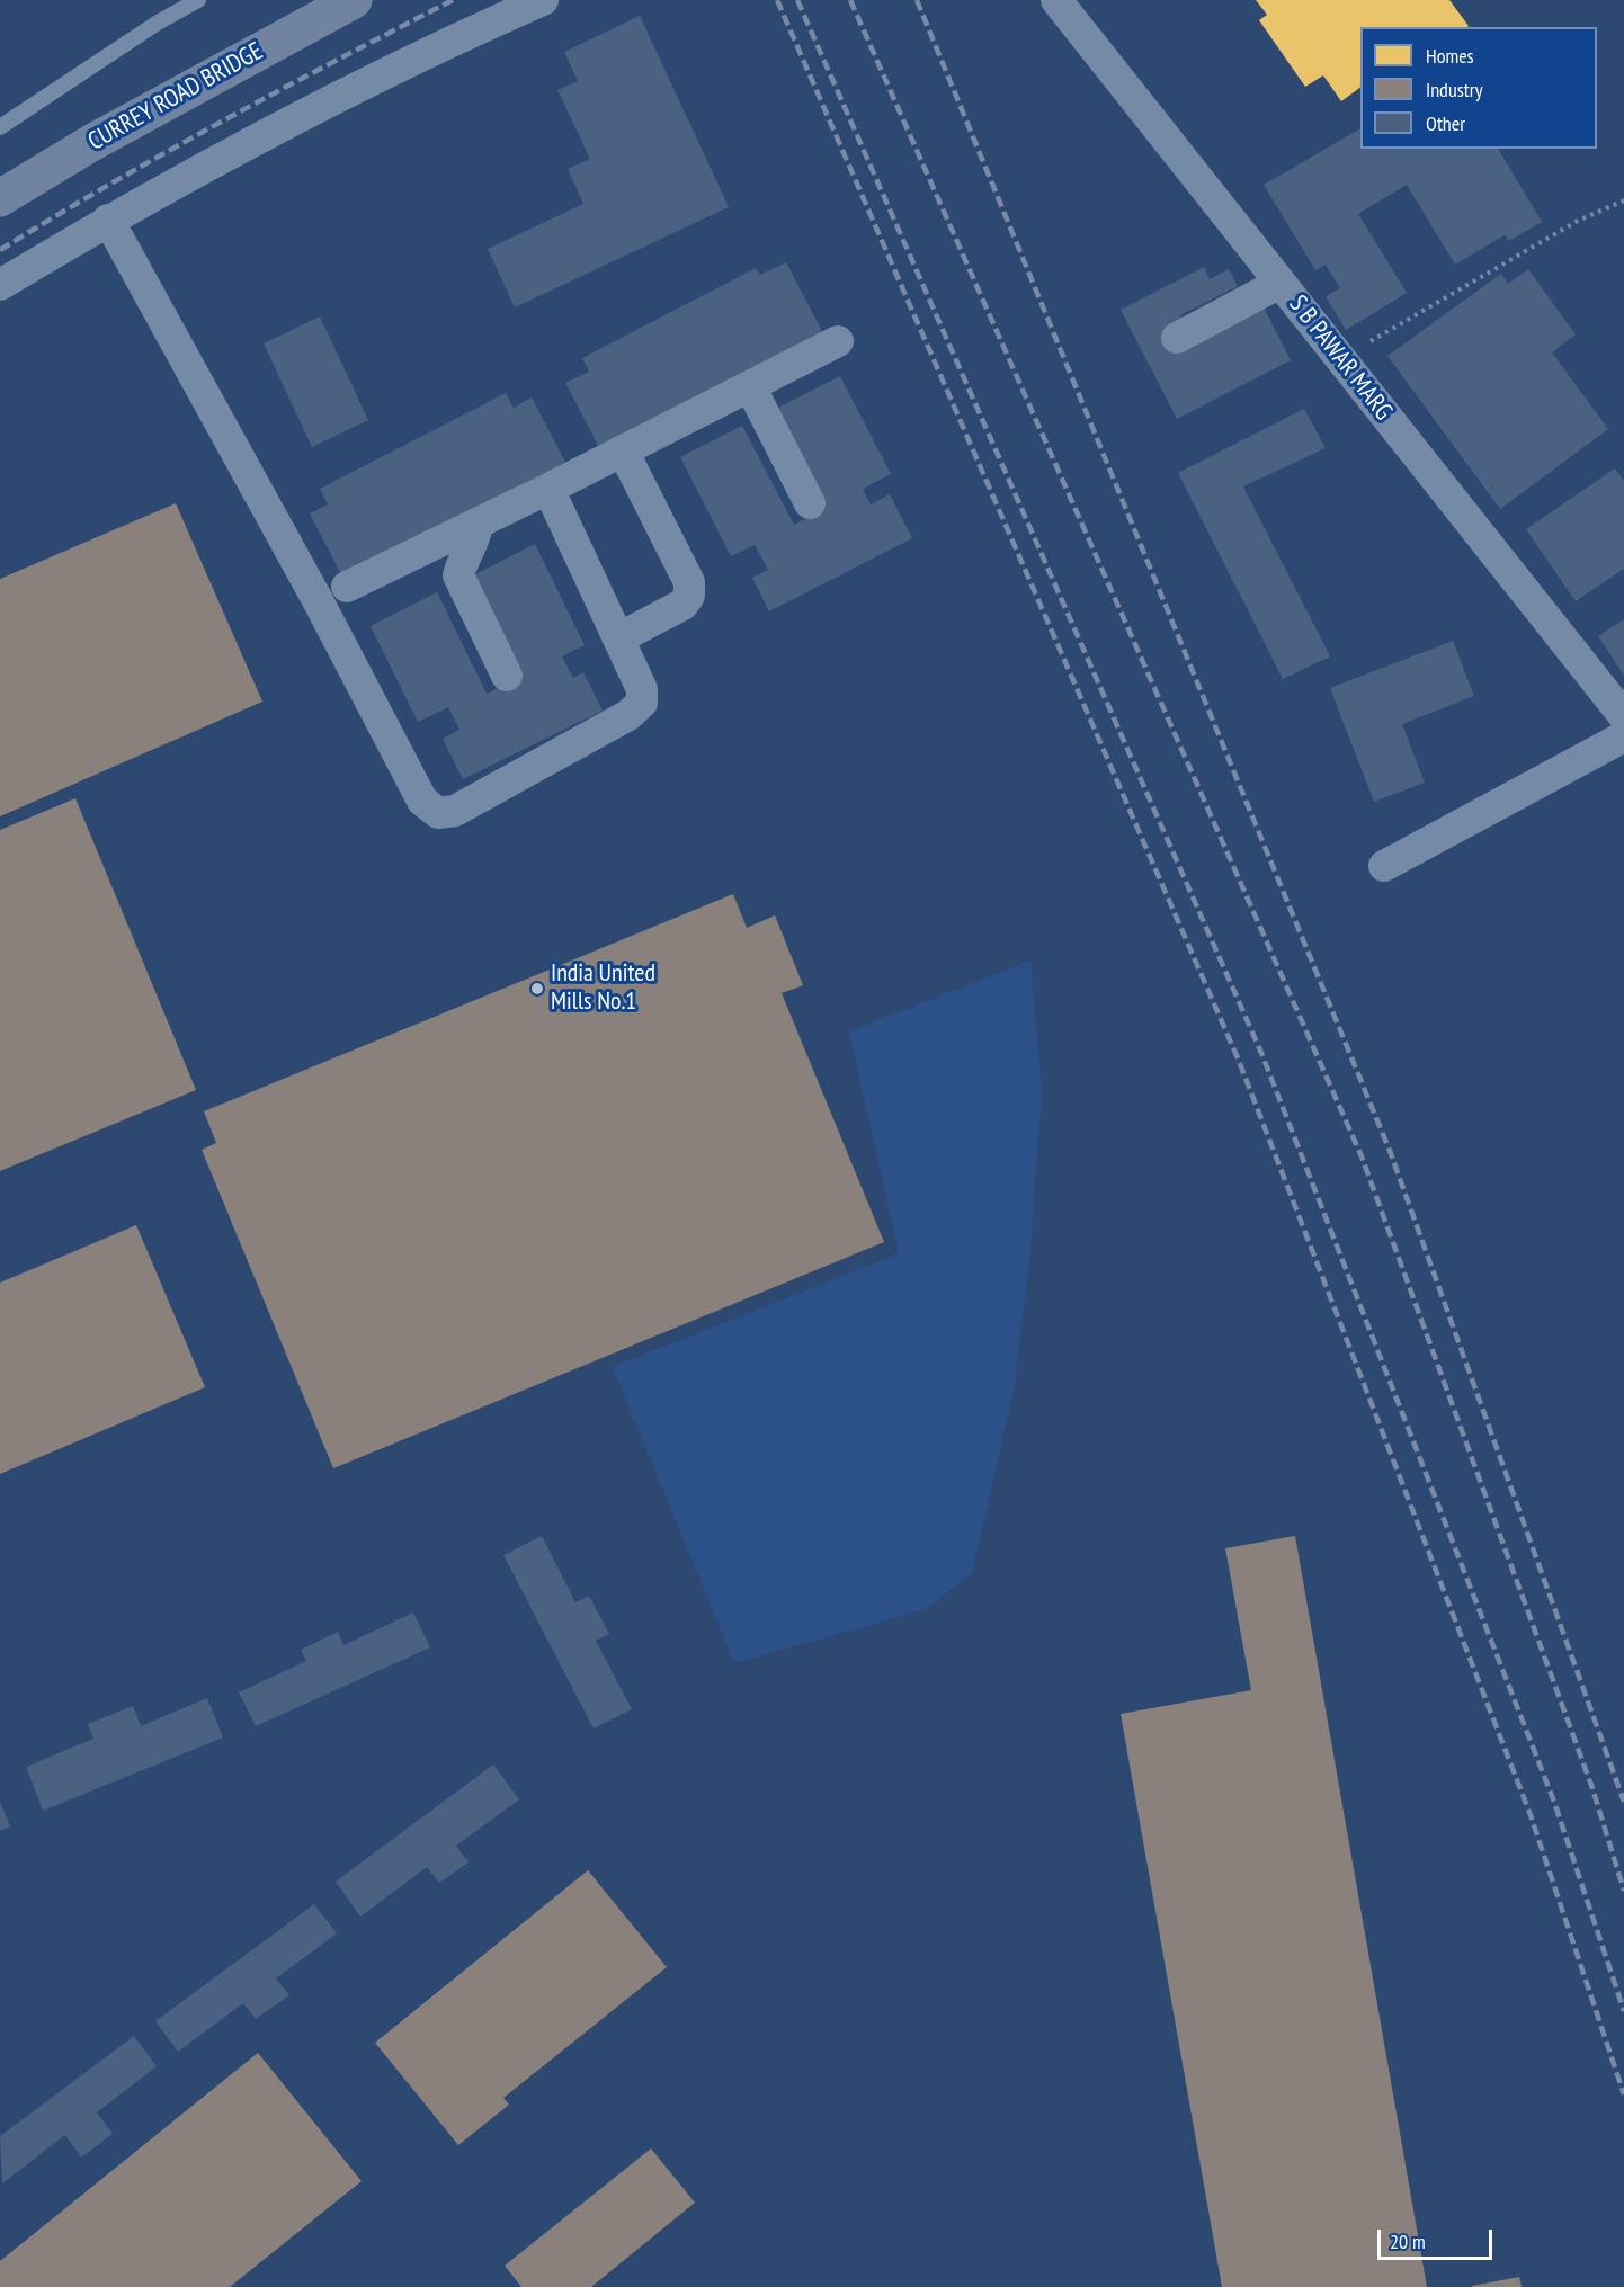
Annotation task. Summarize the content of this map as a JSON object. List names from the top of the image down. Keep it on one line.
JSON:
{"streets":{"main road":["CURREY ROAD BRIDGE"],"street":["S B PAWAR MARG"]},"places":["India United Mills No.1"],"legend":["Homes","Industry","Other"],"scale_bar":"20 m"}
